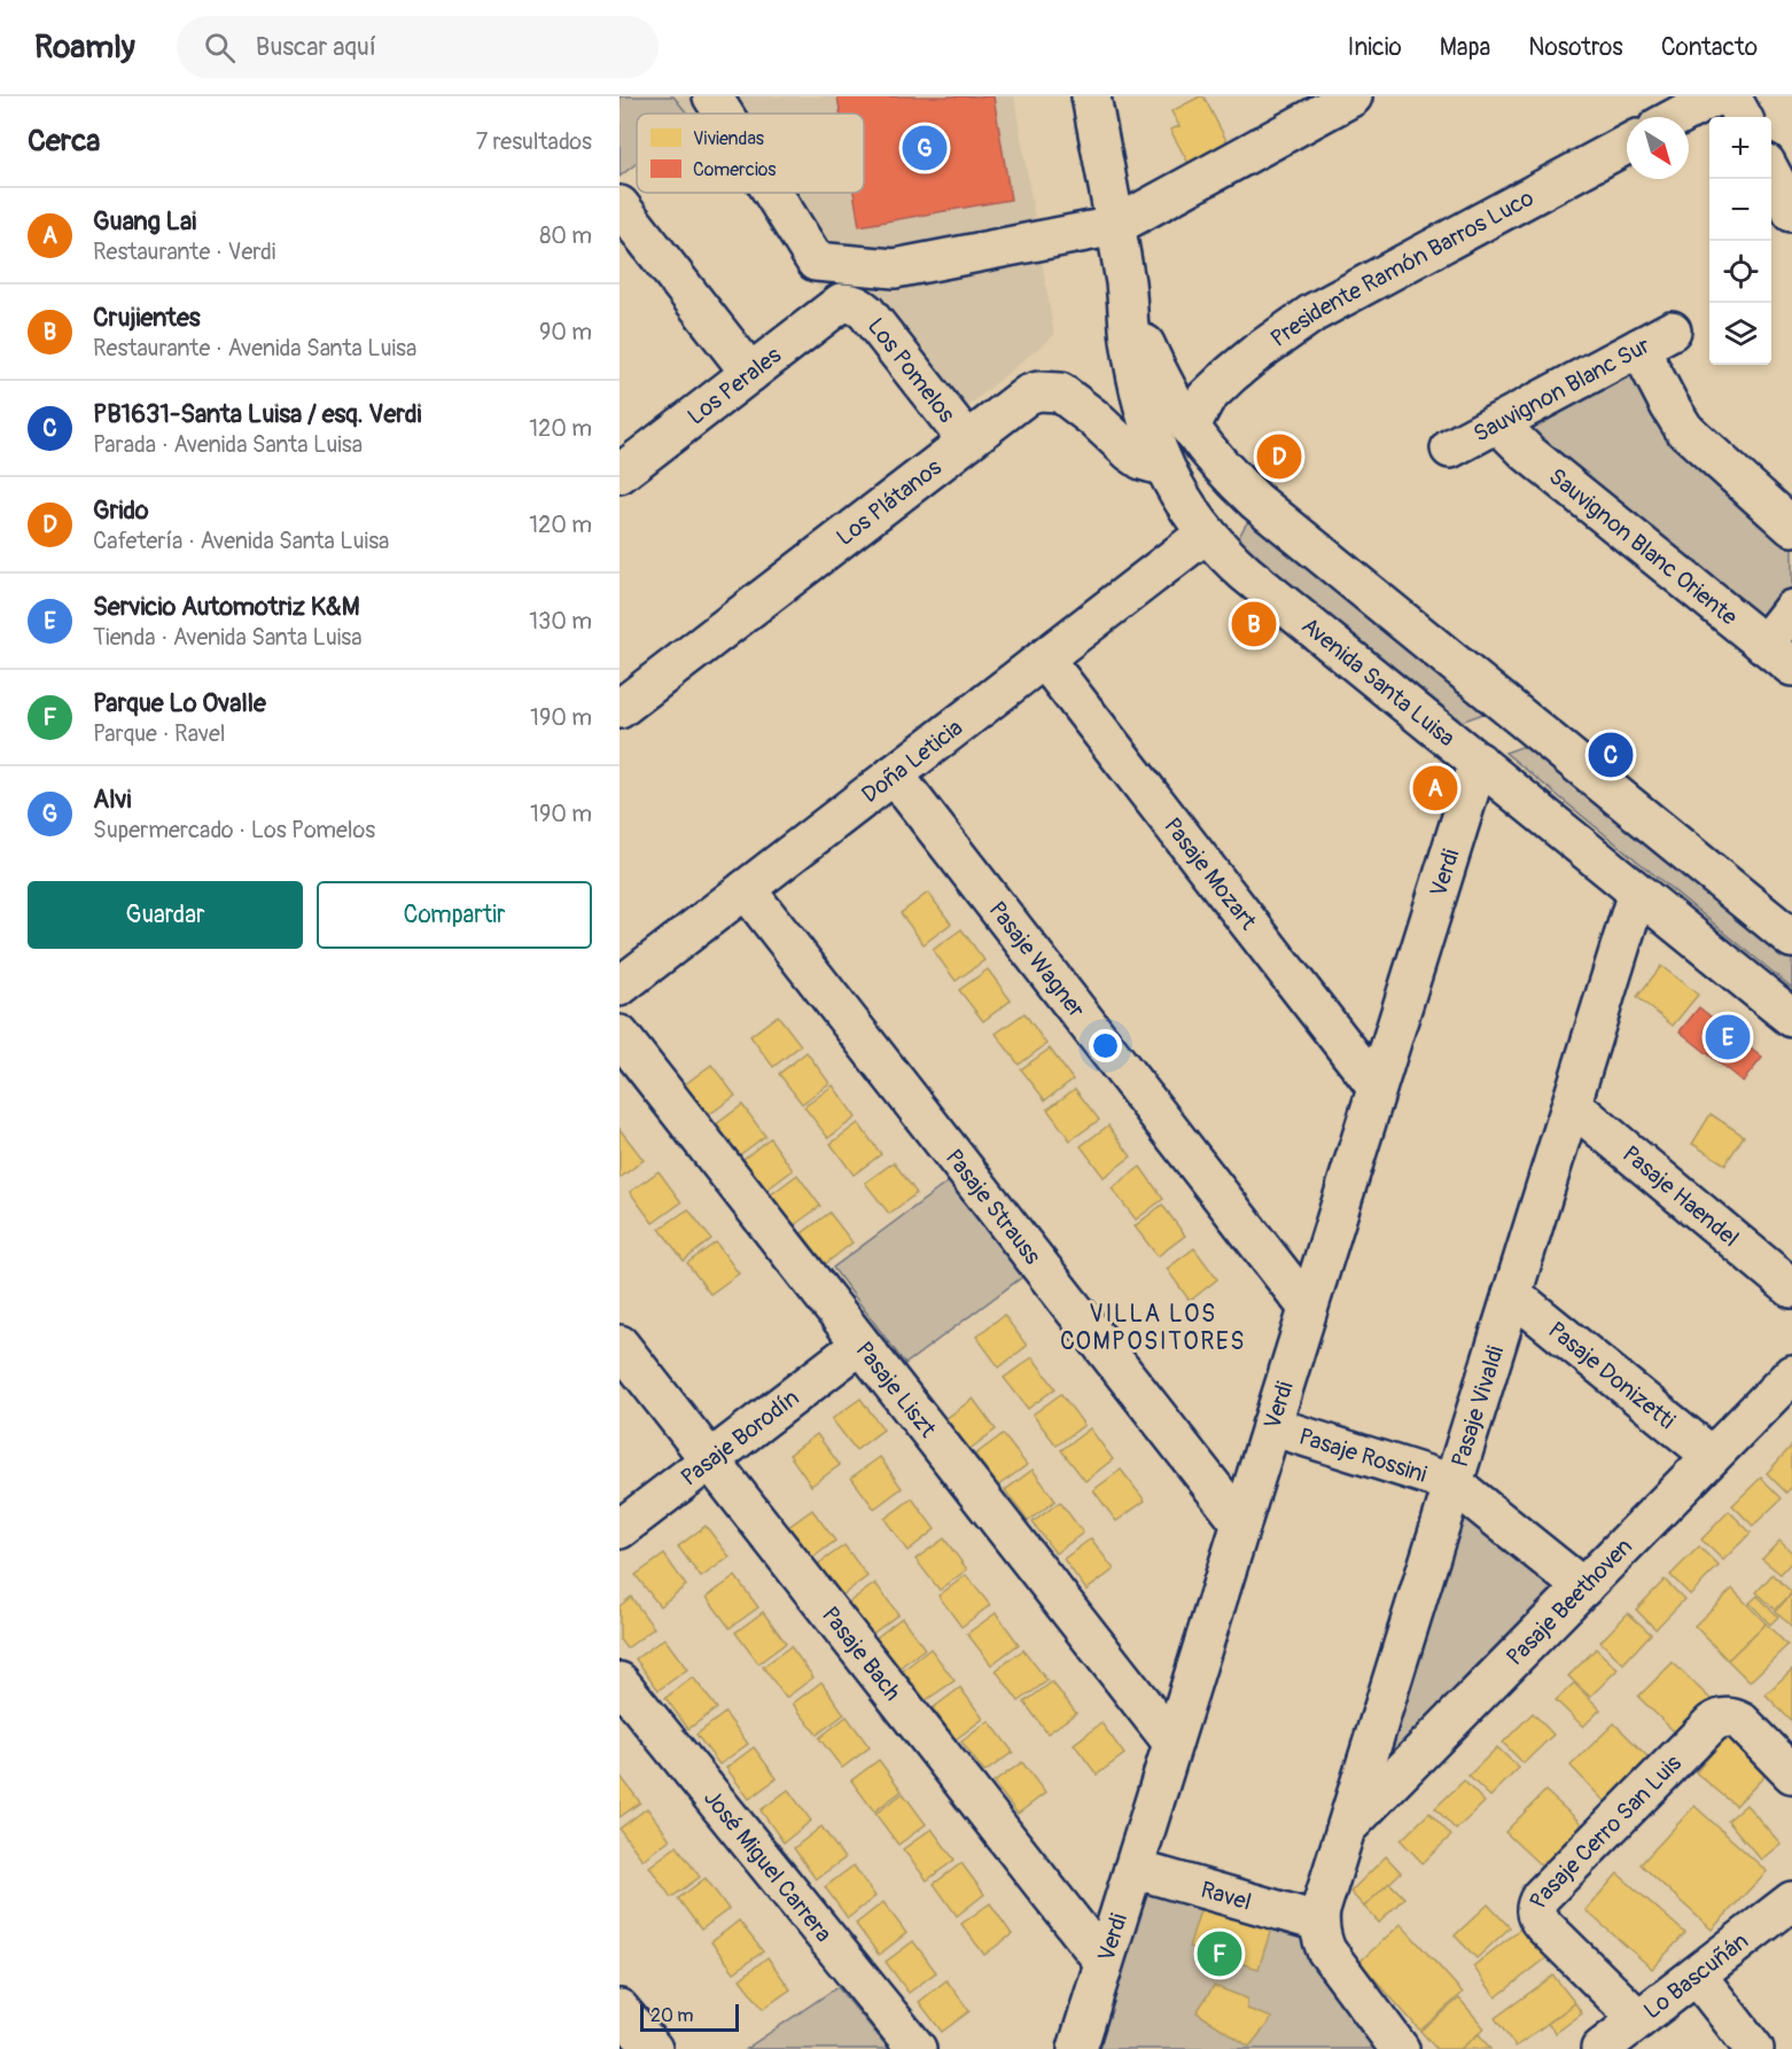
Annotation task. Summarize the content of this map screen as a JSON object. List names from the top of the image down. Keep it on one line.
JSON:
{"streets":{"street":["Presidente Ramón Barros Luco","Los Pomelos","Los Perales","Sauvignon Blanc Sur","Los Plátanos","Sauvignon Blanc Oriente","Avenida Santa Luisa","Doña Leticia","Pasaje Mozart","Verdi","Pasaje Wagner","Pasaje Haendel","Pasaje Strauss","Pasaje Donizetti","Pasaje Liszt","Pasaje Vivaldi","Pasaje Borodín","Pasaje Rossini","Pasaje Beethoven","Pasaje Bach","Pasaje Cerro San Luis","José Miguel Carrera","Ravel","Lo Bascuñán"]},"crossings":[["Presidente Ramón Barros Luco","Avenida Santa Luisa"],["Los Pomelos","Los Perales"],["Los Pomelos","Los Plátanos"],["Sauvignon Blanc Sur","Sauvignon Blanc Oriente"],["Los Plátanos","Avenida Santa Luisa"],["Avenida Santa Luisa","Doña Leticia"],["Avenida Santa Luisa","Verdi"],["Avenida Santa Luisa","Pasaje Vivaldi"],["Doña Leticia","Pasaje Mozart"],["Doña Leticia","Pasaje Wagner"],["Doña Leticia","Pasaje Strauss"],["Pasaje Mozart","Verdi"],["Verdi","Pasaje Wagner"],["Verdi","Pasaje Strauss"],["Verdi","Pasaje Liszt"],["Verdi","Pasaje Rossini"],["Verdi","Pasaje Bach"],["Verdi","Ravel"],["Pasaje Haendel","Pasaje Vivaldi"],["Pasaje Donizetti","Pasaje Vivaldi"],["Pasaje Donizetti","Pasaje Beethoven"],["Pasaje Liszt","Pasaje Borodín"],["Pasaje Vivaldi","Pasaje Rossini"],["Pasaje Vivaldi","Pasaje Beethoven"],["Pasaje Vivaldi","Ravel"],["Pasaje Borodín","Pasaje Bach"],["Pasaje Rossini","Pasaje Beethoven"],["Pasaje Cerro San Luis","Lo Bascuñán"]],"districts":["VILLA LOS COMPOSITORES"],"legend":["Viviendas","Comercios"],"scale_bar":"20 m","north":"bottom right","page":{"header":"Roamly","search":"Buscar aquí","nav":["Inicio","Mapa","Nosotros","Contacto"],"heading":["Cerca","7 resultados"],"map_buttons":["+","−"],"pins":["G","D","B","C","A","E","F"],"list":[{"mark":"A","name":"Guang Lai","note":"Restaurante · Verdi","value":"80 m"},{"mark":"B","name":"Crujientes","note":"Restaurante · Avenida Santa Luisa","value":"90 m"},{"mark":"C","name":"PB1631-Santa Luisa / esq. Verdi","note":"Parada · Avenida Santa Luisa","value":"120 m"},{"mark":"D","name":"Grido","note":"Cafetería · Avenida Santa Luisa","value":"120 m"},{"mark":"E","name":"Servicio Automotriz K&M","note":"Tienda · Avenida Santa Luisa","value":"130 m"},{"mark":"F","name":"Parque Lo Ovalle","note":"Parque · Ravel","value":"190 m"},{"mark":"G","name":"Alvi","note":"Supermercado · Los Pomelos","value":"190 m"}],"buttons":["Guardar","Compartir"],"scale":"20 m"}}
